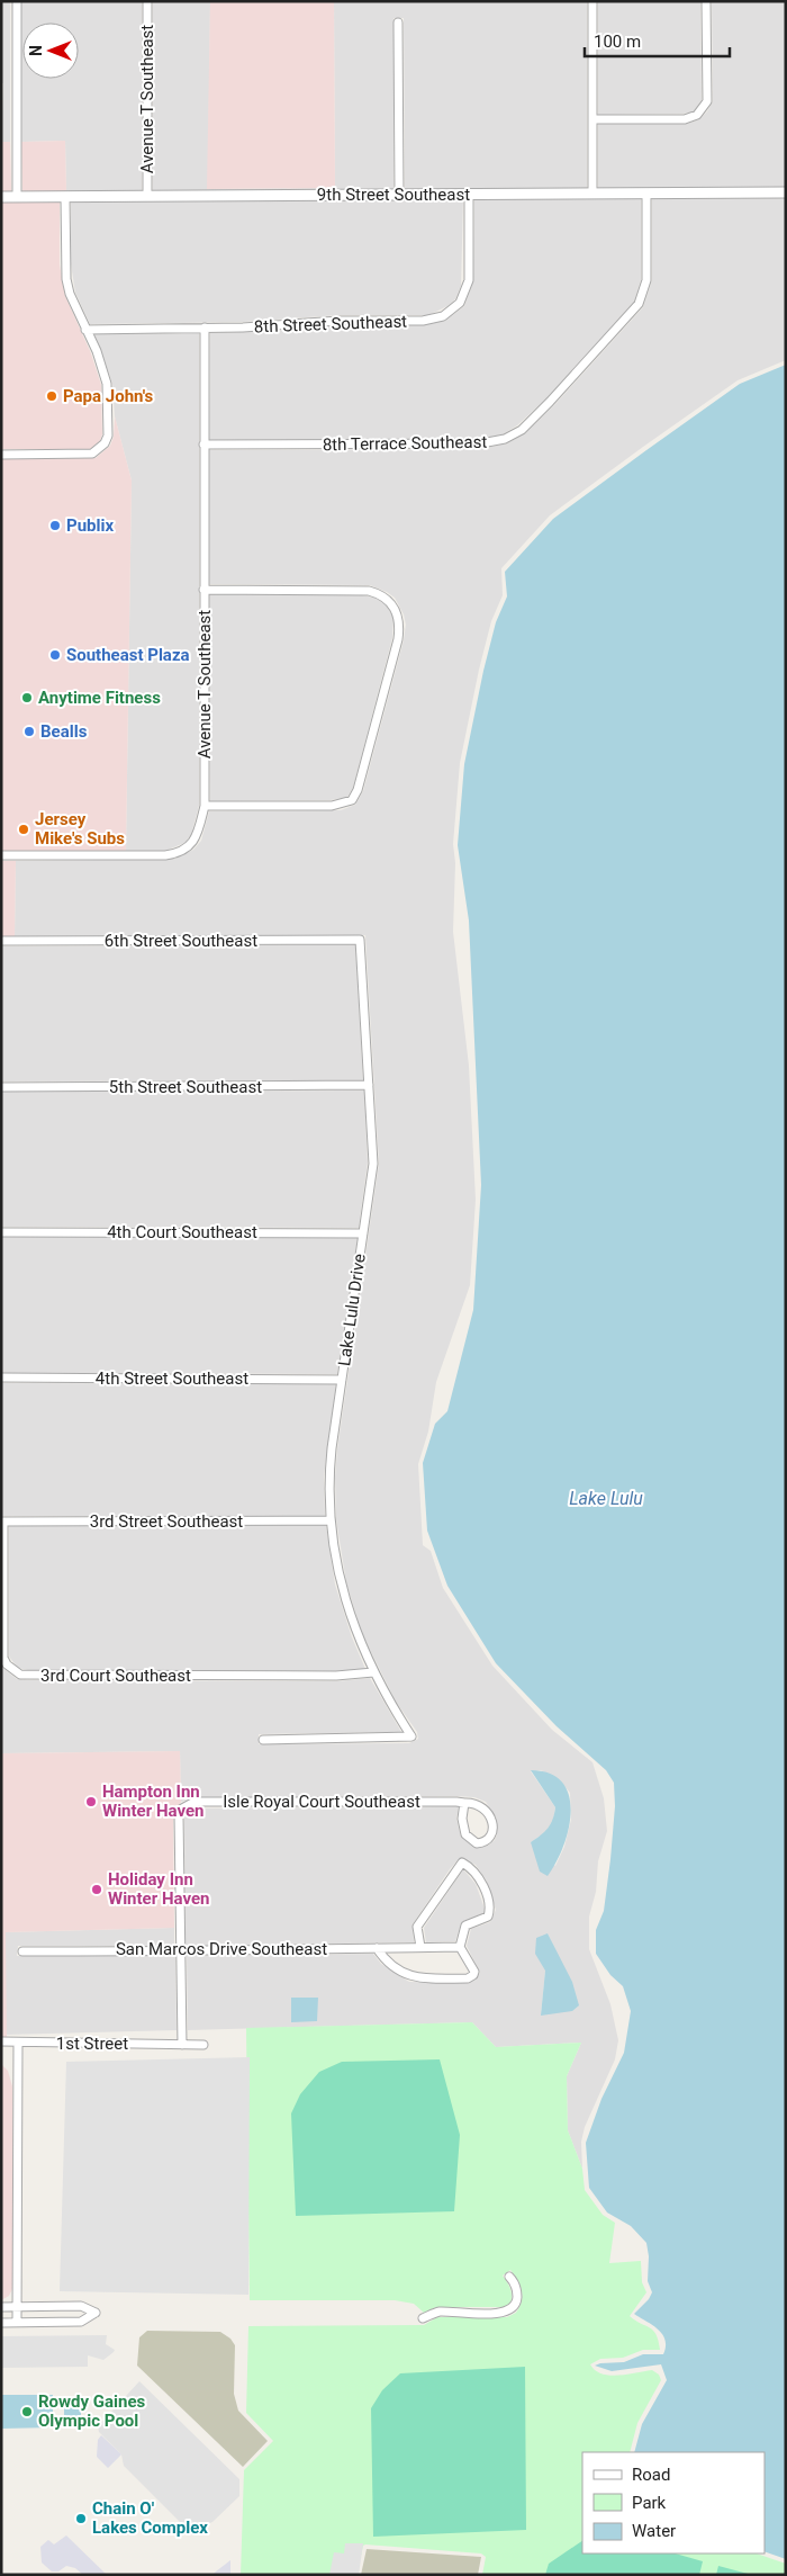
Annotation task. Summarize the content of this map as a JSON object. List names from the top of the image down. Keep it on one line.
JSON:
{"streets":{"street":["Avenue T Southeast","9th Street Southeast","8th Street Southeast","8th Terrace Southeast","6th Street Southeast","5th Street Southeast","4th Court Southeast","Lake Lulu Drive","4th Street Southeast","3rd Street Southeast","3rd Court Southeast","Isle Royal Court Southeast","San Marcos Drive Southeast","1st Street"]},"crossings":[["Avenue T Southeast","9th Street Southeast"],["Avenue T Southeast","8th Street Southeast"],["Avenue T Southeast","8th Terrace Southeast"],["9th Street Southeast","8th Street Southeast"],["9th Street Southeast","8th Terrace Southeast"],["6th Street Southeast","Lake Lulu Drive"],["5th Street Southeast","Lake Lulu Drive"],["4th Court Southeast","Lake Lulu Drive"],["Lake Lulu Drive","4th Street Southeast"],["Lake Lulu Drive","3rd Street Southeast"],["Lake Lulu Drive","3rd Court Southeast"],["3rd Street Southeast","3rd Court Southeast"],["Isle Royal Court Southeast","San Marcos Drive Southeast"],["Isle Royal Court Southeast","1st Street"]],"water":["Lake Lulu"],"places":["Papa John's","Publix","Southeast Plaza","Anytime Fitness","Bealls","Jersey Mike's Subs","Hampton Inn Winter Haven","Holiday Inn Winter Haven","Rowdy Gaines Olympic Pool","Chain O' Lakes Complex"],"legend":["Road","Park","Water"],"scale_bar":"100 m","north":"left"}
